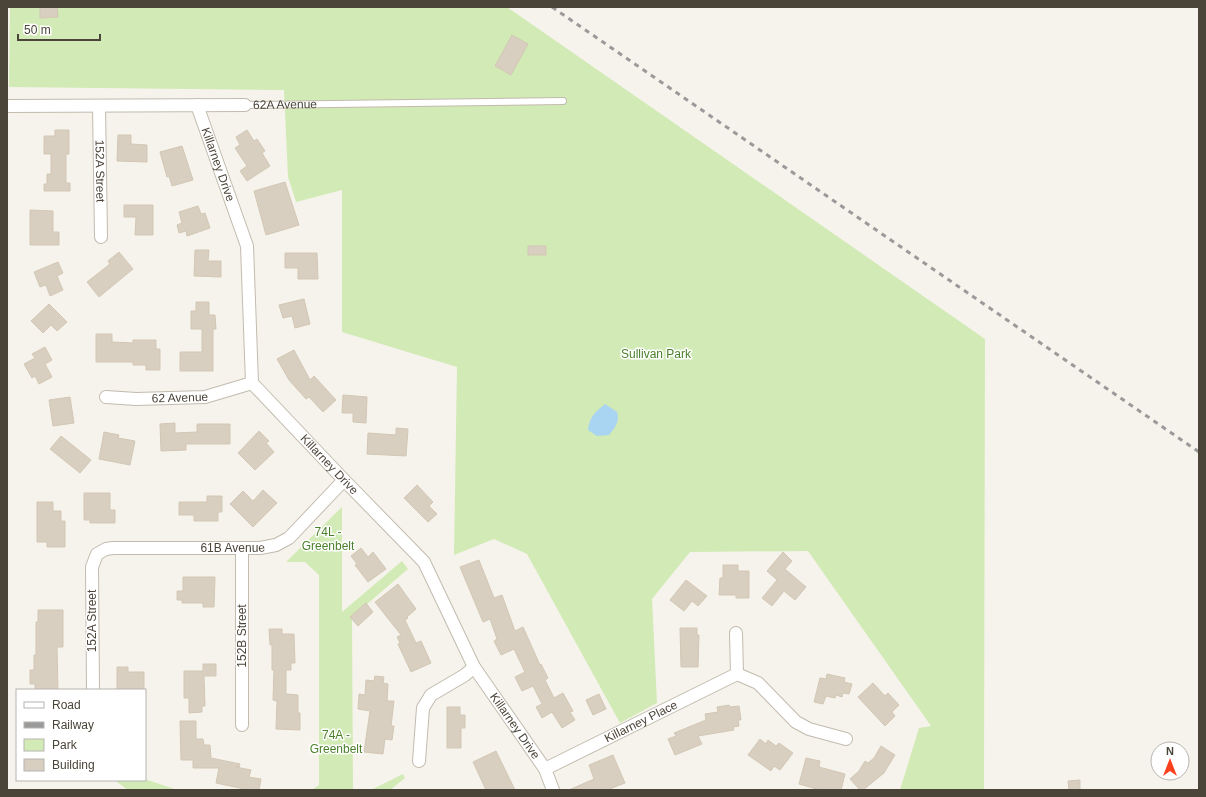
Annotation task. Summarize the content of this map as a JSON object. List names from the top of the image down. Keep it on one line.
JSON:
{"streets":{"street":["62A Avenue","Killarney Drive","152A Street","62 Avenue","61B Avenue","152B Street","Killarney Place"]},"crossings":[["62A Avenue","Killarney Drive"],["62A Avenue","152A Street"],["Killarney Drive","62 Avenue"],["Killarney Drive","61B Avenue"],["Killarney Drive","Killarney Place"],["152A Street","61B Avenue"],["61B Avenue","152B Street"]],"parks":["Sullivan Park","74L - Greenbelt","74A - Greenbelt"],"legend":["Road","Railway","Park","Building"],"scale_bar":"50 m","north":"top"}
